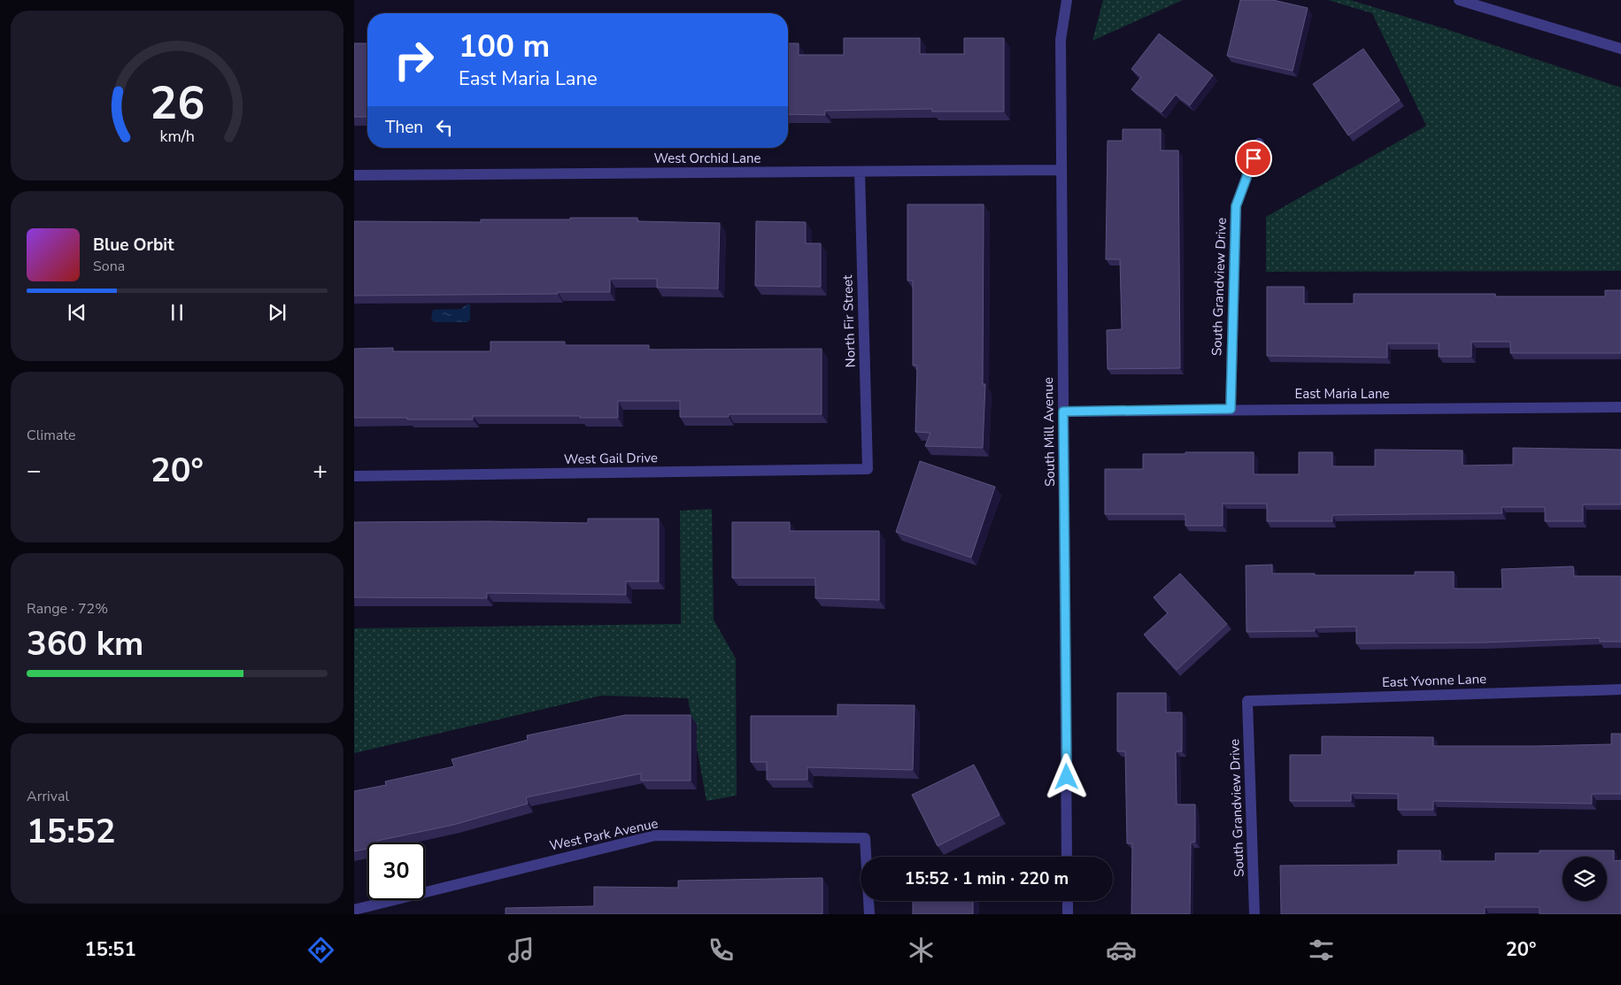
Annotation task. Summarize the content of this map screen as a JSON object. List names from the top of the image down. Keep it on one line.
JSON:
{"streets":{"street":["West Orchid Lane","South Grandview Drive","North Fir Street","East Maria Lane","South Mill Avenue","West Gail Drive","East Yvonne Lane","West Park Avenue"]},"crossings":[["West Orchid Lane","North Fir Street"],["West Orchid Lane","South Mill Avenue"],["South Grandview Drive","East Maria Lane"],["South Grandview Drive","East Yvonne Lane"],["North Fir Street","West Gail Drive"],["East Maria Lane","South Mill Avenue"]],"page":{"turn":["100 m","East Maria Lane"],"then":"Then","song":["Blue Orbit","Sona"],"tile":["Climate",["Range · 72%","360 km"],["Arrival","15:52"]],"heat":["−","20°","+"],"limit":"30","trip":"15:52 · 1 min · 220 m","tabs":["15:51","20°"],"gauge":["26","km/h"]}}
